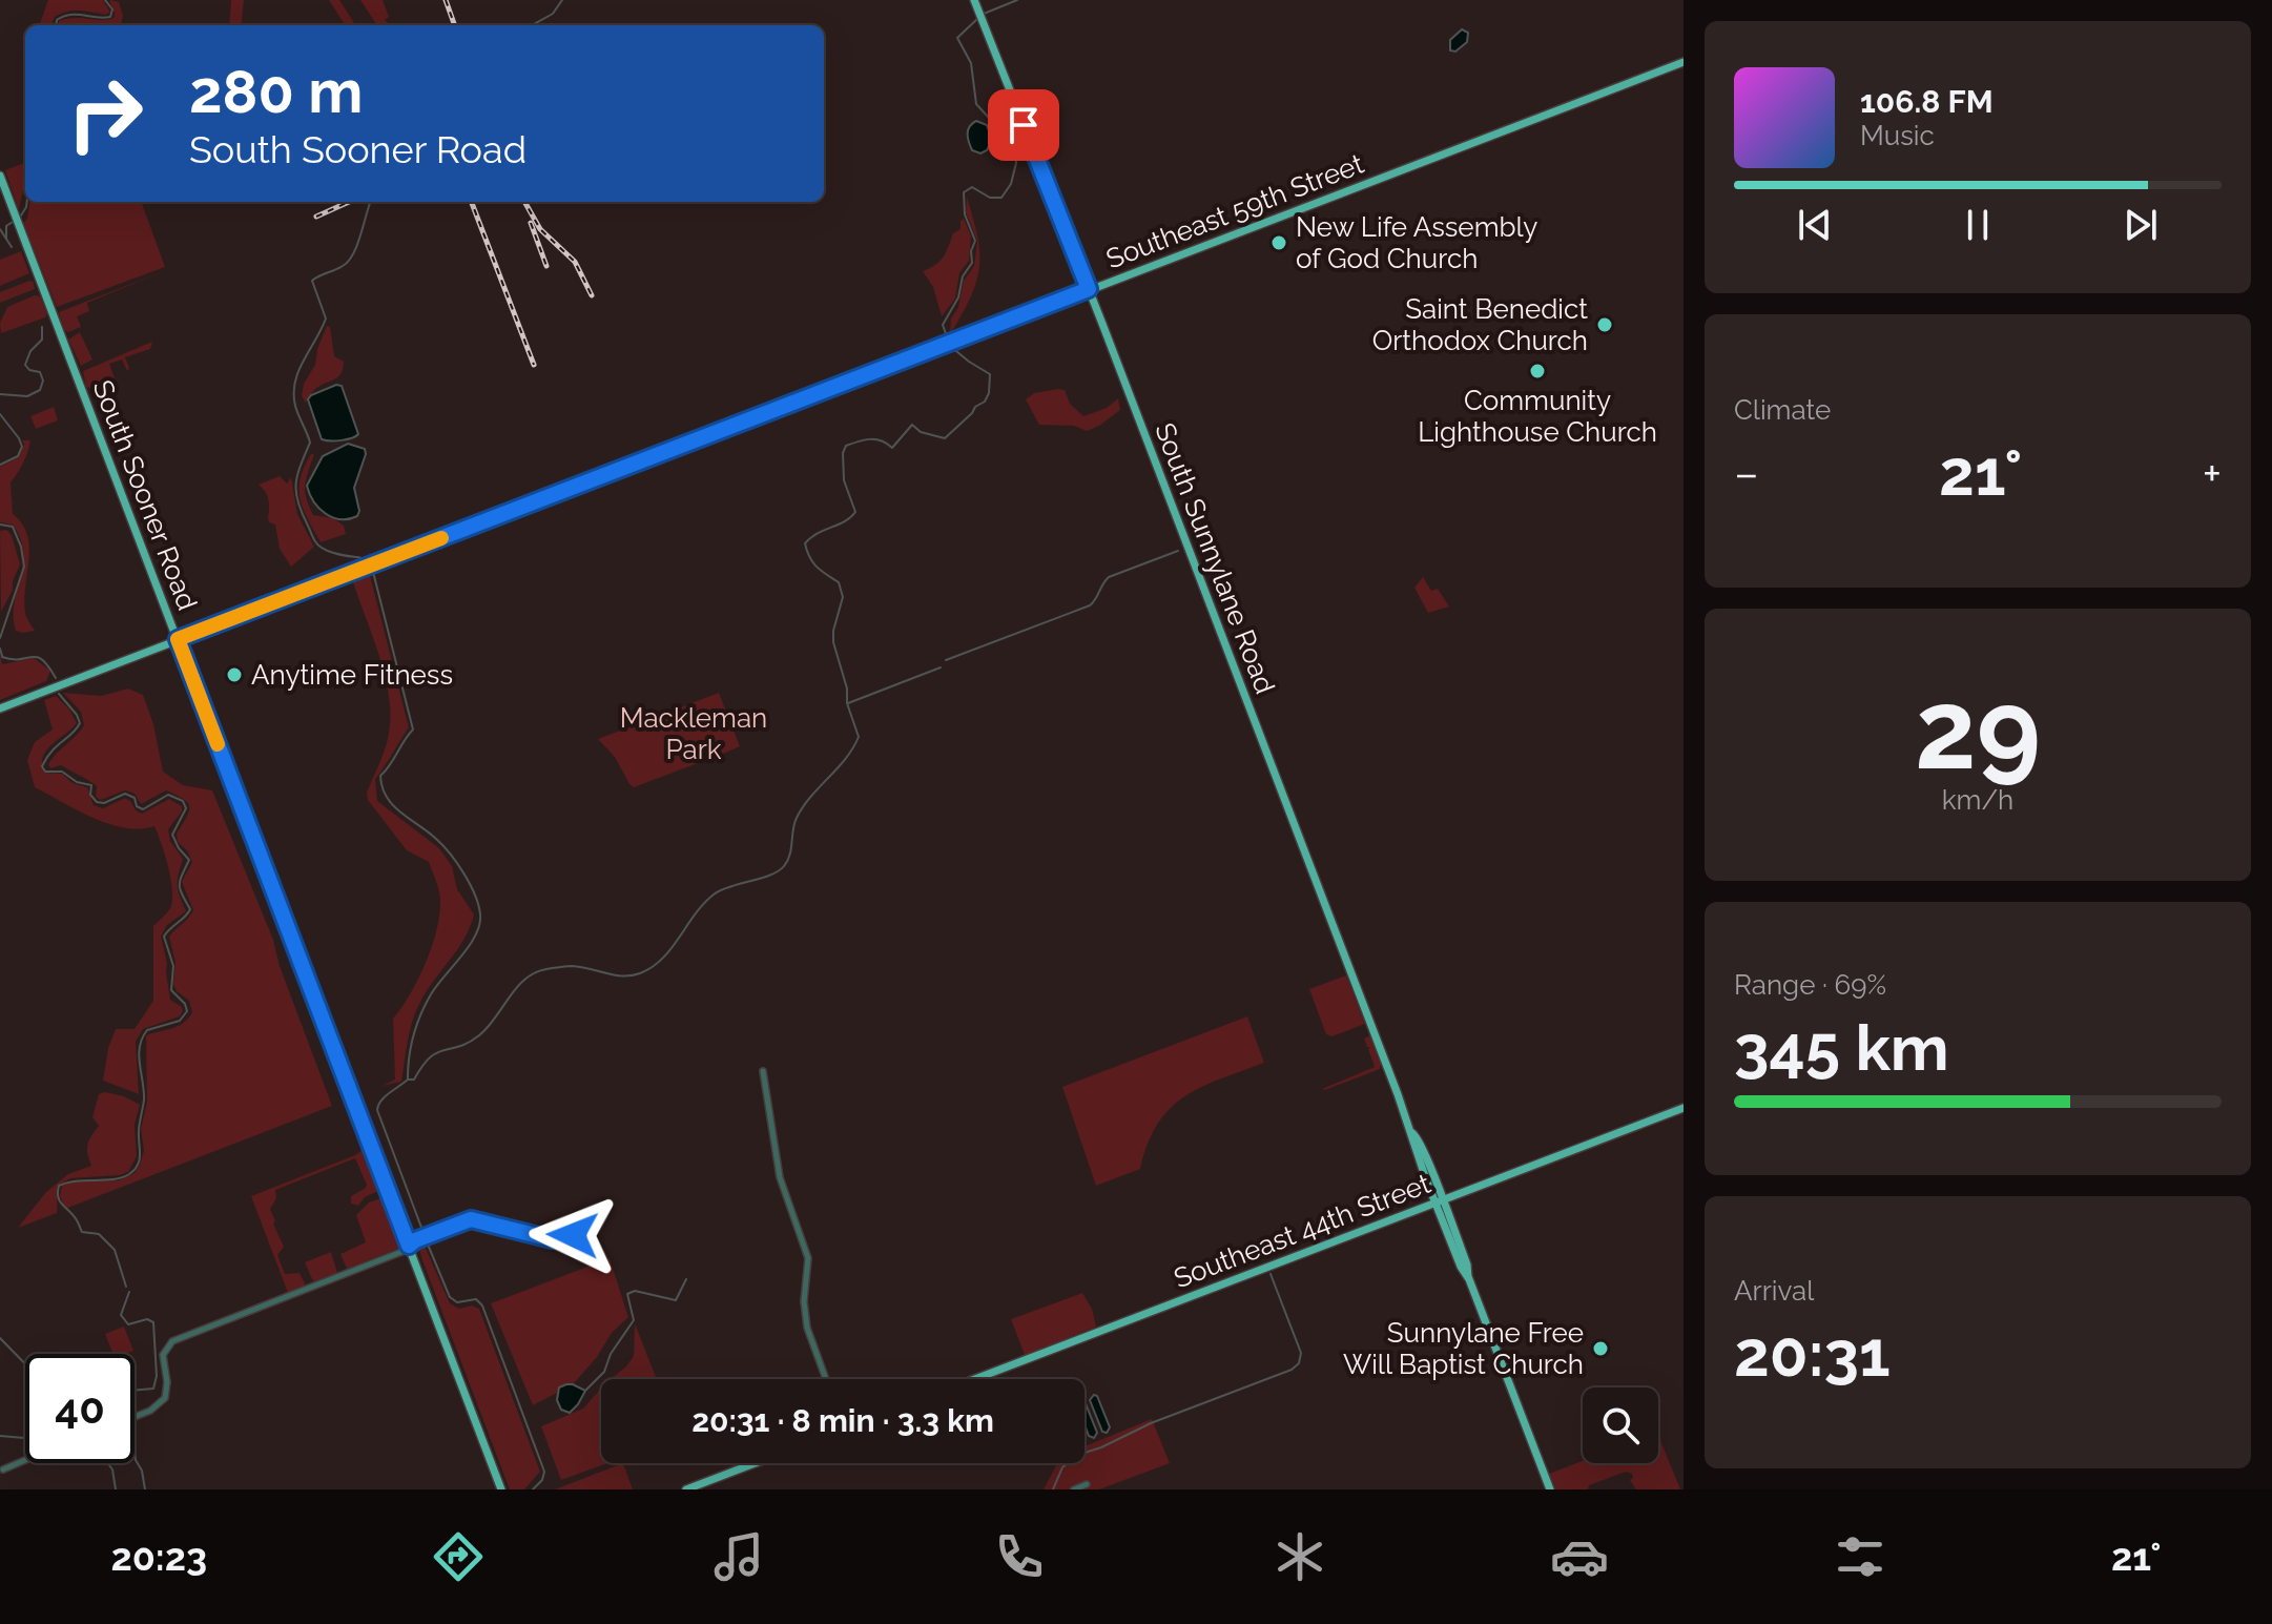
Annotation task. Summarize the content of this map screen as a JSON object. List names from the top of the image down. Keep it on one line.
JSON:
{"streets":{"main road":["Southeast 59th Street","South Sooner Road","South Sunnylane Road","Southeast 44th Street"]},"crossings":[["Southeast 59th Street","South Sooner Road"],["Southeast 59th Street","South Sunnylane Road"],["South Sunnylane Road","Southeast 44th Street"]],"parks":["Mackleman Park"],"places":["New Life Assembly of God Church","Saint Benedict Orthodox Church","Community Lighthouse Church","Anytime Fitness","Sunnylane Free Will Baptist Church"],"page":{"turn":["280 m","South Sooner Road"],"song":["106.8 FM","Music"],"tile":["Climate",["29","km/h"],["Range · 69%","345 km"],["Arrival","20:31"]],"heat":["−","21°","+"],"limit":"40","trip":"20:31 · 8 min · 3.3 km","tabs":["20:23","21°"]}}
